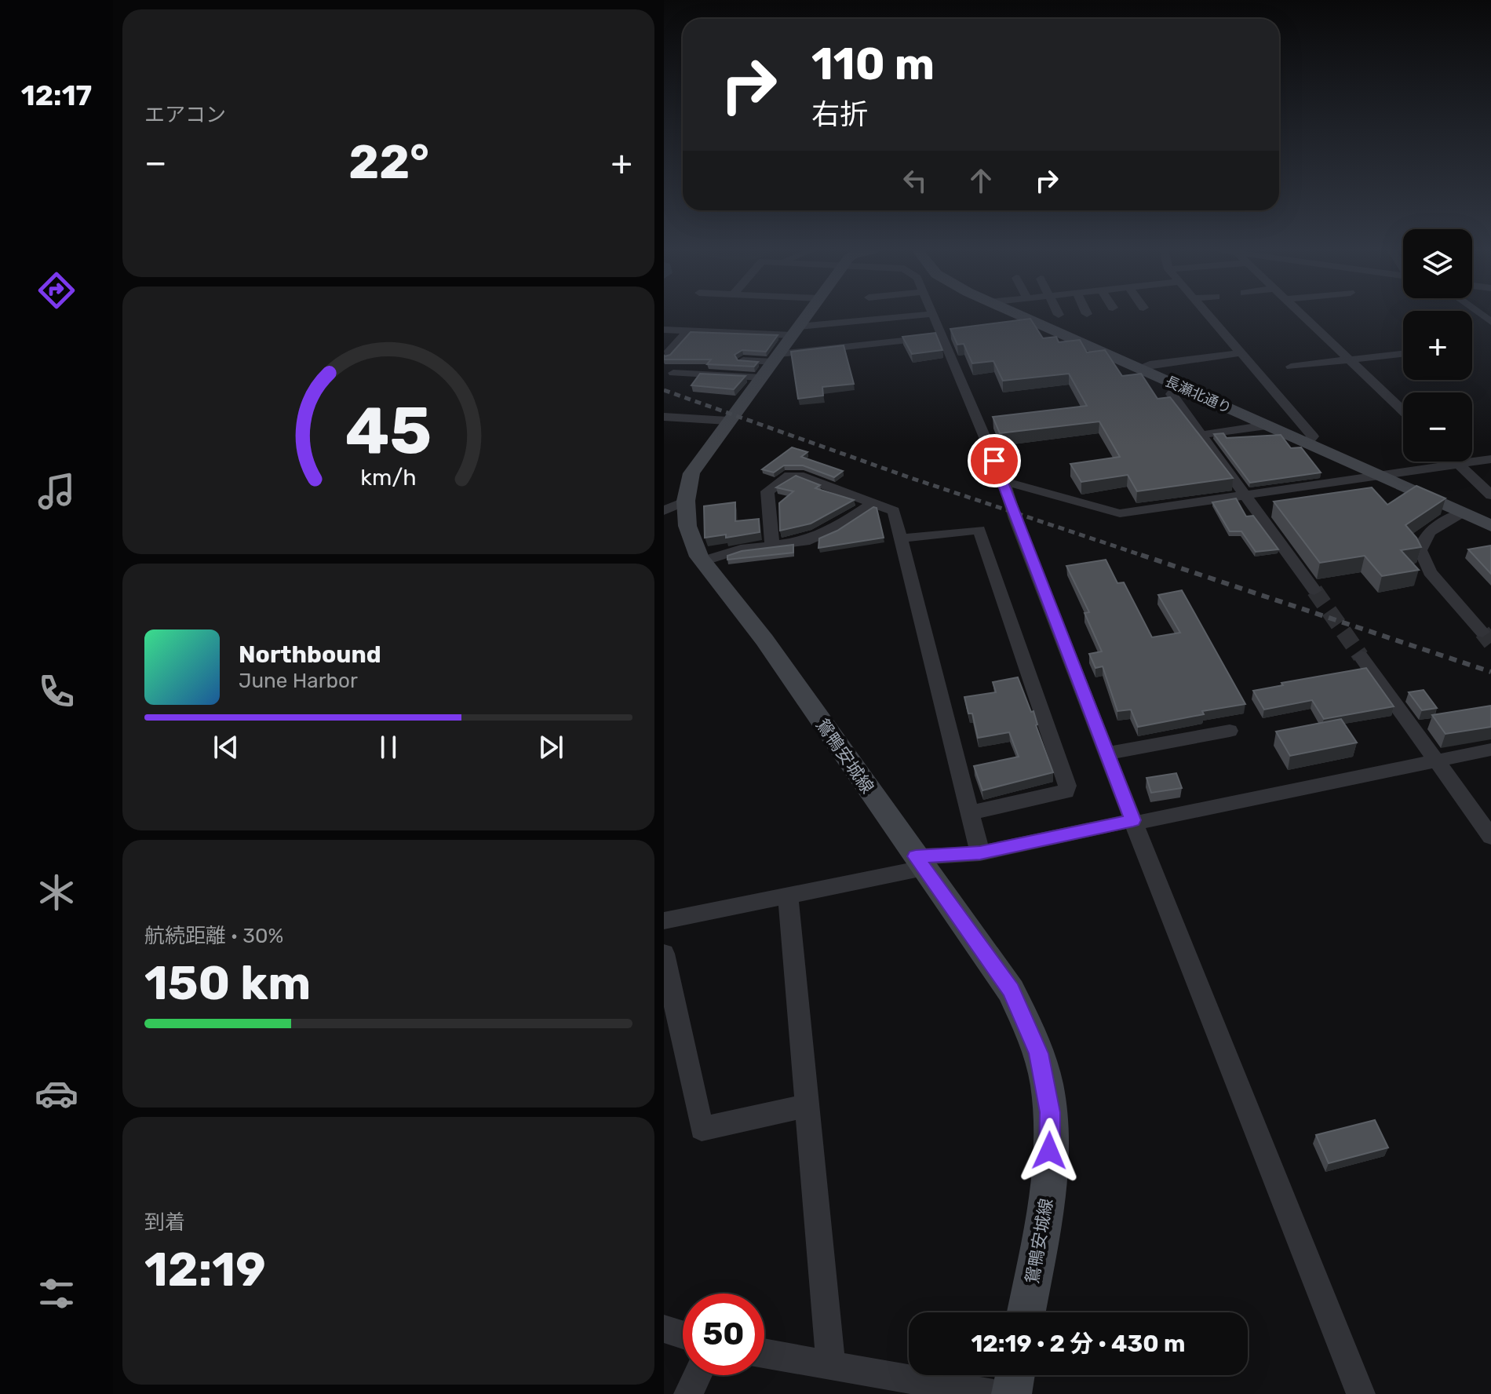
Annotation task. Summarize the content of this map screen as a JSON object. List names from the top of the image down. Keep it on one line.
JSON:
{"streets":{"main road":["長瀬北通り","鴛鴨安城線"]},"page":{"tabs":"12:17","tile":["エアコン",["航続距離 · 30%","150 km"],["到着","12:19"]],"turn":["110 m","右折"],"heat":["−","22°","+"],"map_buttons":["+","−"],"song":["Northbound","June Harbor"],"limit":"50","trip":"12:19 · 2 分 · 430 m","gauge":["45","km/h"]}}
